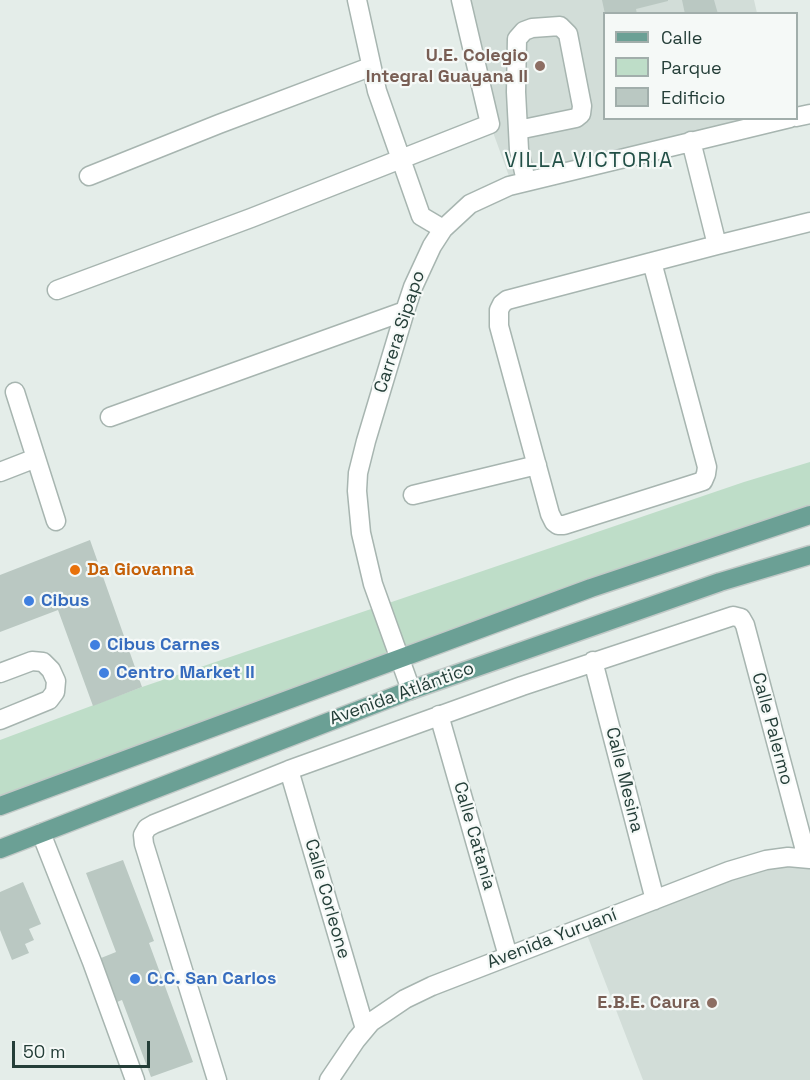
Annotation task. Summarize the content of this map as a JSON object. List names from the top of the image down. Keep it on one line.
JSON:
{"streets":{"main road":["Avenida Atlántico"],"street":["Carrera Sipapo","Calle Palermo","Calle Mesina","Calle Catania","Calle Corleone","Avenida Yuruaní"]},"crossings":[["Carrera Sipapo","Avenida Atlántico"],["Calle Palermo","Calle Mesina"],["Calle Palermo","Avenida Yuruaní"],["Calle Mesina","Avenida Yuruaní"],["Calle Catania","Avenida Yuruaní"],["Calle Corleone","Avenida Yuruaní"]],"districts":["VILLA VICTORIA"],"places":["U.E. Colegio Integral Guayana II","Da Giovanna","Cibus","Cibus Carnes","Centro Market II","C.C. San Carlos","E.B.E. Caura"],"legend":["Calle","Parque","Edificio"],"scale_bar":"50 m"}
